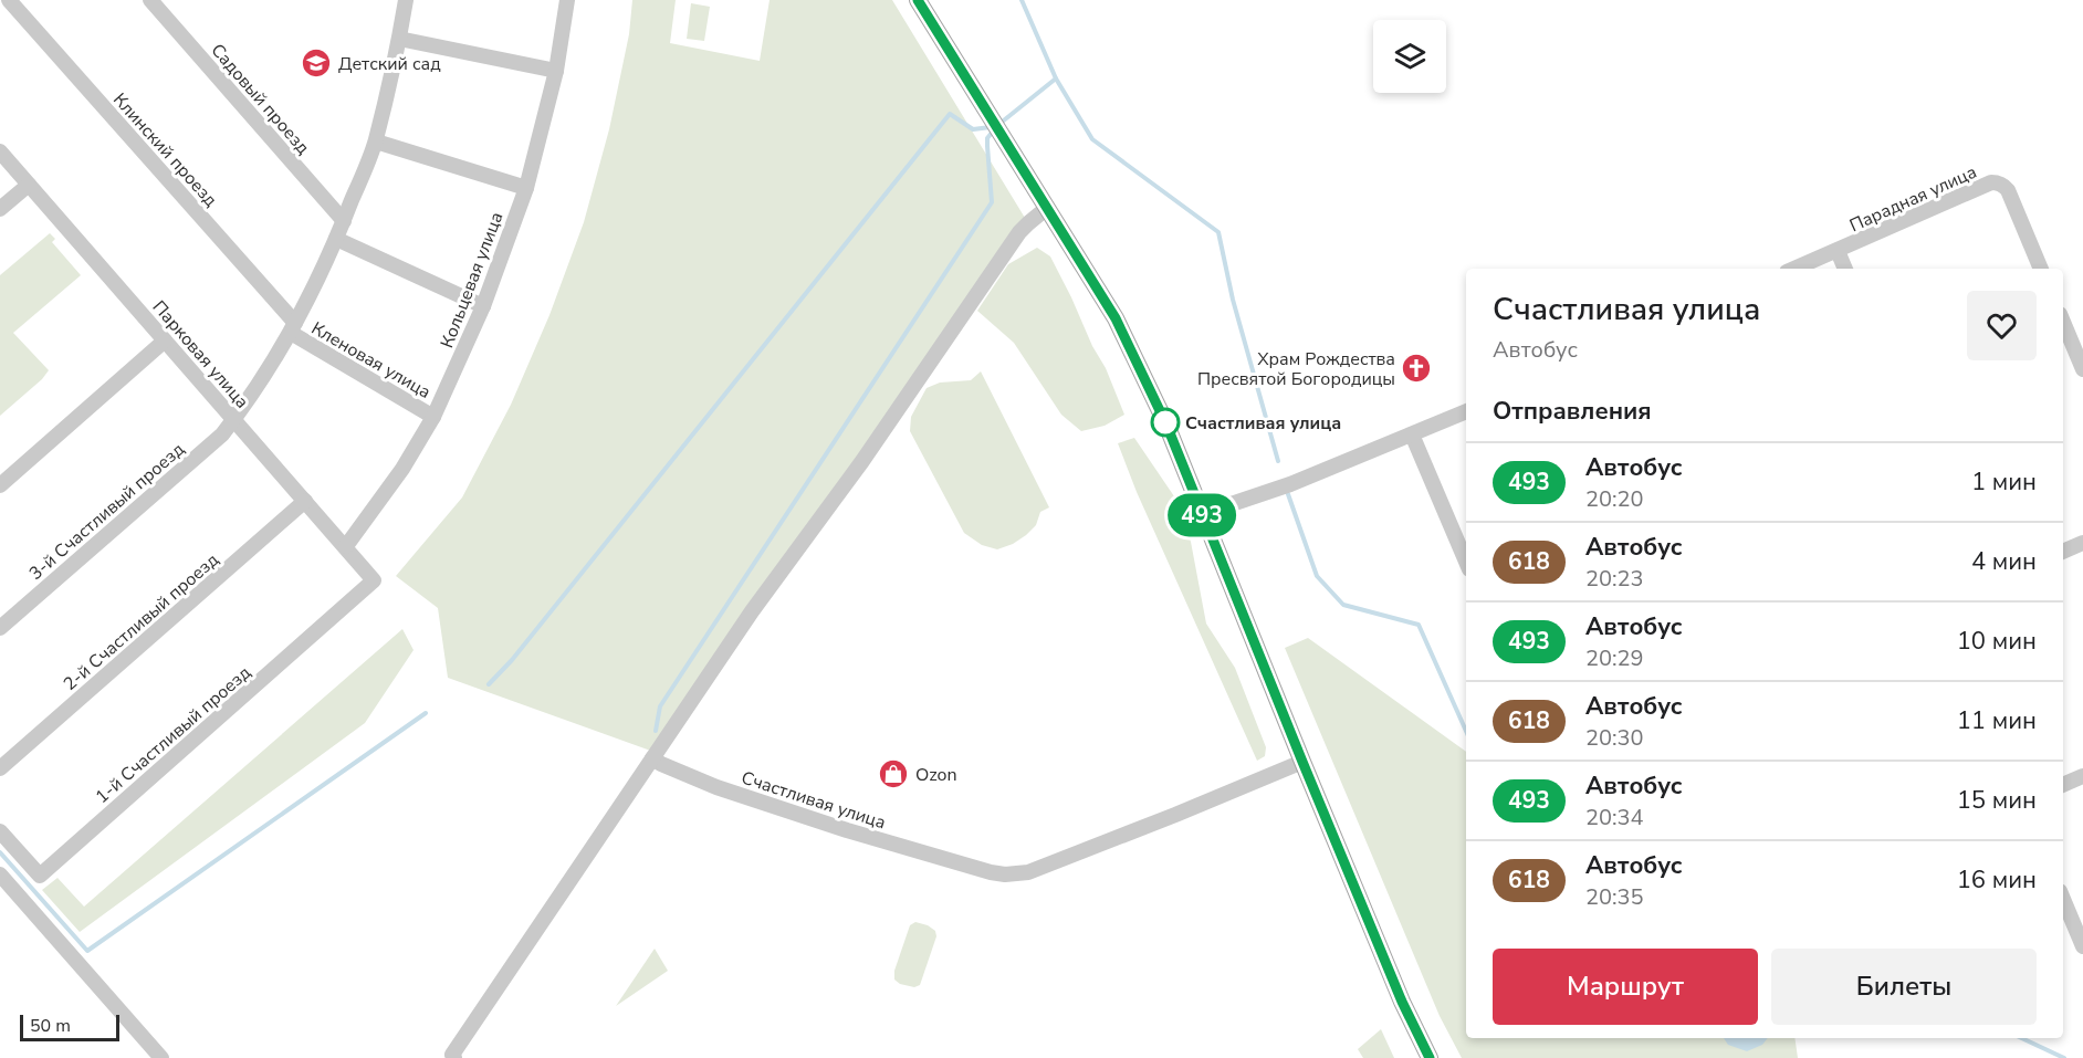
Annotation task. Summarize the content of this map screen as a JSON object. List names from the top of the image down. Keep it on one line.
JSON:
{"streets":{"street":["Садовый проезд","Клинский проезд","Парадная улица","Кольцевая улица","Парковая улица","Кленовая улица","3-й Счастливый проезд","2-й Счастливый проезд","1-й Счастливый проезд","Счастливая улица"]},"crossings":[["Садовый проезд","Кленовая улица"],["Клинский проезд","Кленовая улица"],["Кольцевая улица","Парковая улица"],["Кольцевая улица","Кленовая улица"],["Парковая улица","Кленовая улица"],["Парковая улица","3-й Счастливый проезд"],["Парковая улица","2-й Счастливый проезд"],["Парковая улица","1-й Счастливый проезд"],["Кленовая улица","3-й Счастливый проезд"]],"places":{"school or university":["Детский сад"],"church":["Храм Рождества Пресвятой Богородицы"],"other":["Счастливая улица"],"shop":["Ozon"]},"lines":["bus line 493"],"scale_bar":"50 m","page":{"on_map":"493","heading":[["Счастливая улица","Автобус"],"Отправления"],"list":[{"mark":"493","name":"Автобус","note":"20:20","value":"1 мин"},{"mark":"618","name":"Автобус","note":"20:23","value":"4 мин"},{"mark":"493","name":"Автобус","note":"20:29","value":"10 мин"},{"mark":"618","name":"Автобус","note":"20:30","value":"11 мин"},{"mark":"493","name":"Автобус","note":"20:34","value":"15 мин"},{"mark":"618","name":"Автобус","note":"20:35","value":"16 мин"}],"buttons":["Маршрут","Билеты"],"scale":"50 m"}}
